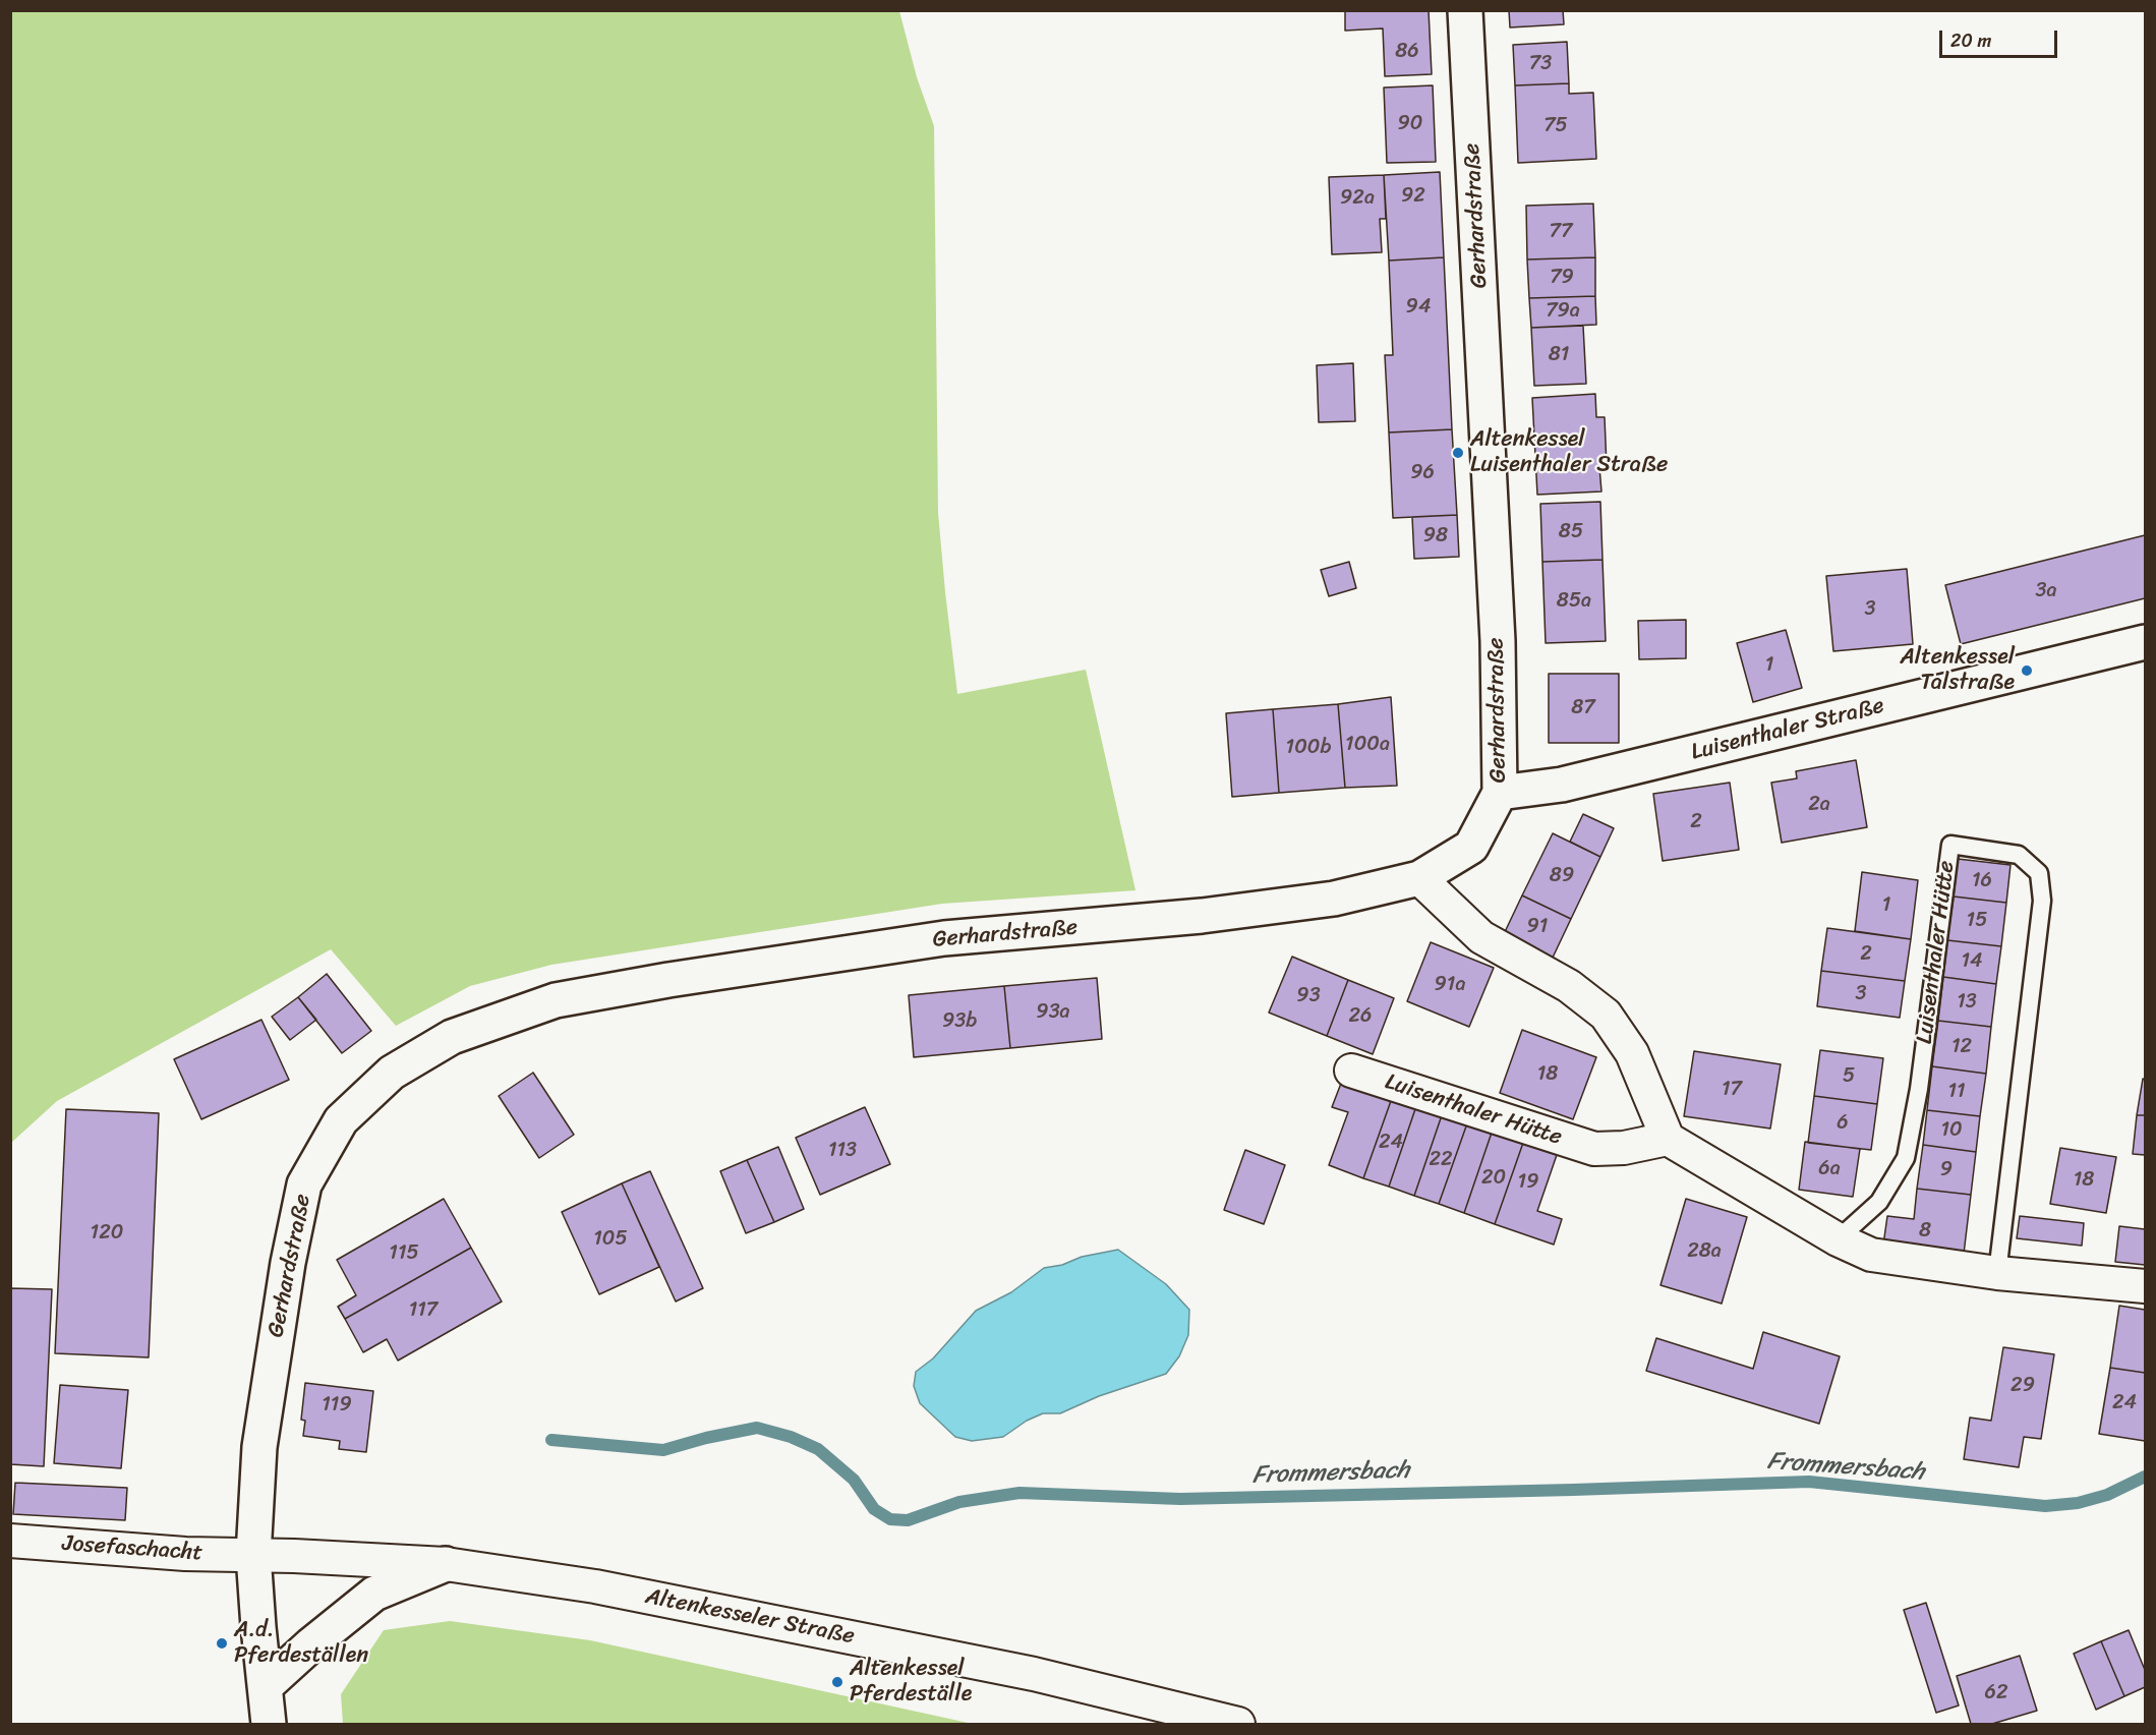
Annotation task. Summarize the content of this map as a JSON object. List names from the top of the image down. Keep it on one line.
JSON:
{"streets":{"street":["Gerhardstraße","Luisenthaler Straße","Luisenthaler Hütte","Josefaschacht","Altenkesseler Straße"]},"crossings":[["Gerhardstraße","Luisenthaler Straße"],["Gerhardstraße","Josefaschacht"],["Gerhardstraße","Altenkesseler Straße"],["Josefaschacht","Altenkesseler Straße"]],"water":["Frommersbach"],"places":["Altenkessel Luisenthaler Straße","Altenkessel Talstraße","A.d. Pferdeställen","Altenkessel Pferdeställe"],"house_numbers":["86","73","90","75","92","92a","77","79","94","79a","81","96","85","98","3a","85a","3","1","87","100a","100b","2a","2","89","16","1","15","91","2","14","91a","3","93","13","93a","26","93b","12","18","5","17","11","6","10","24","113","22","6a","9","20","18","19","8","120","105","28a","115","117","29","24","119","62"],"scale_bar":"20 m"}
